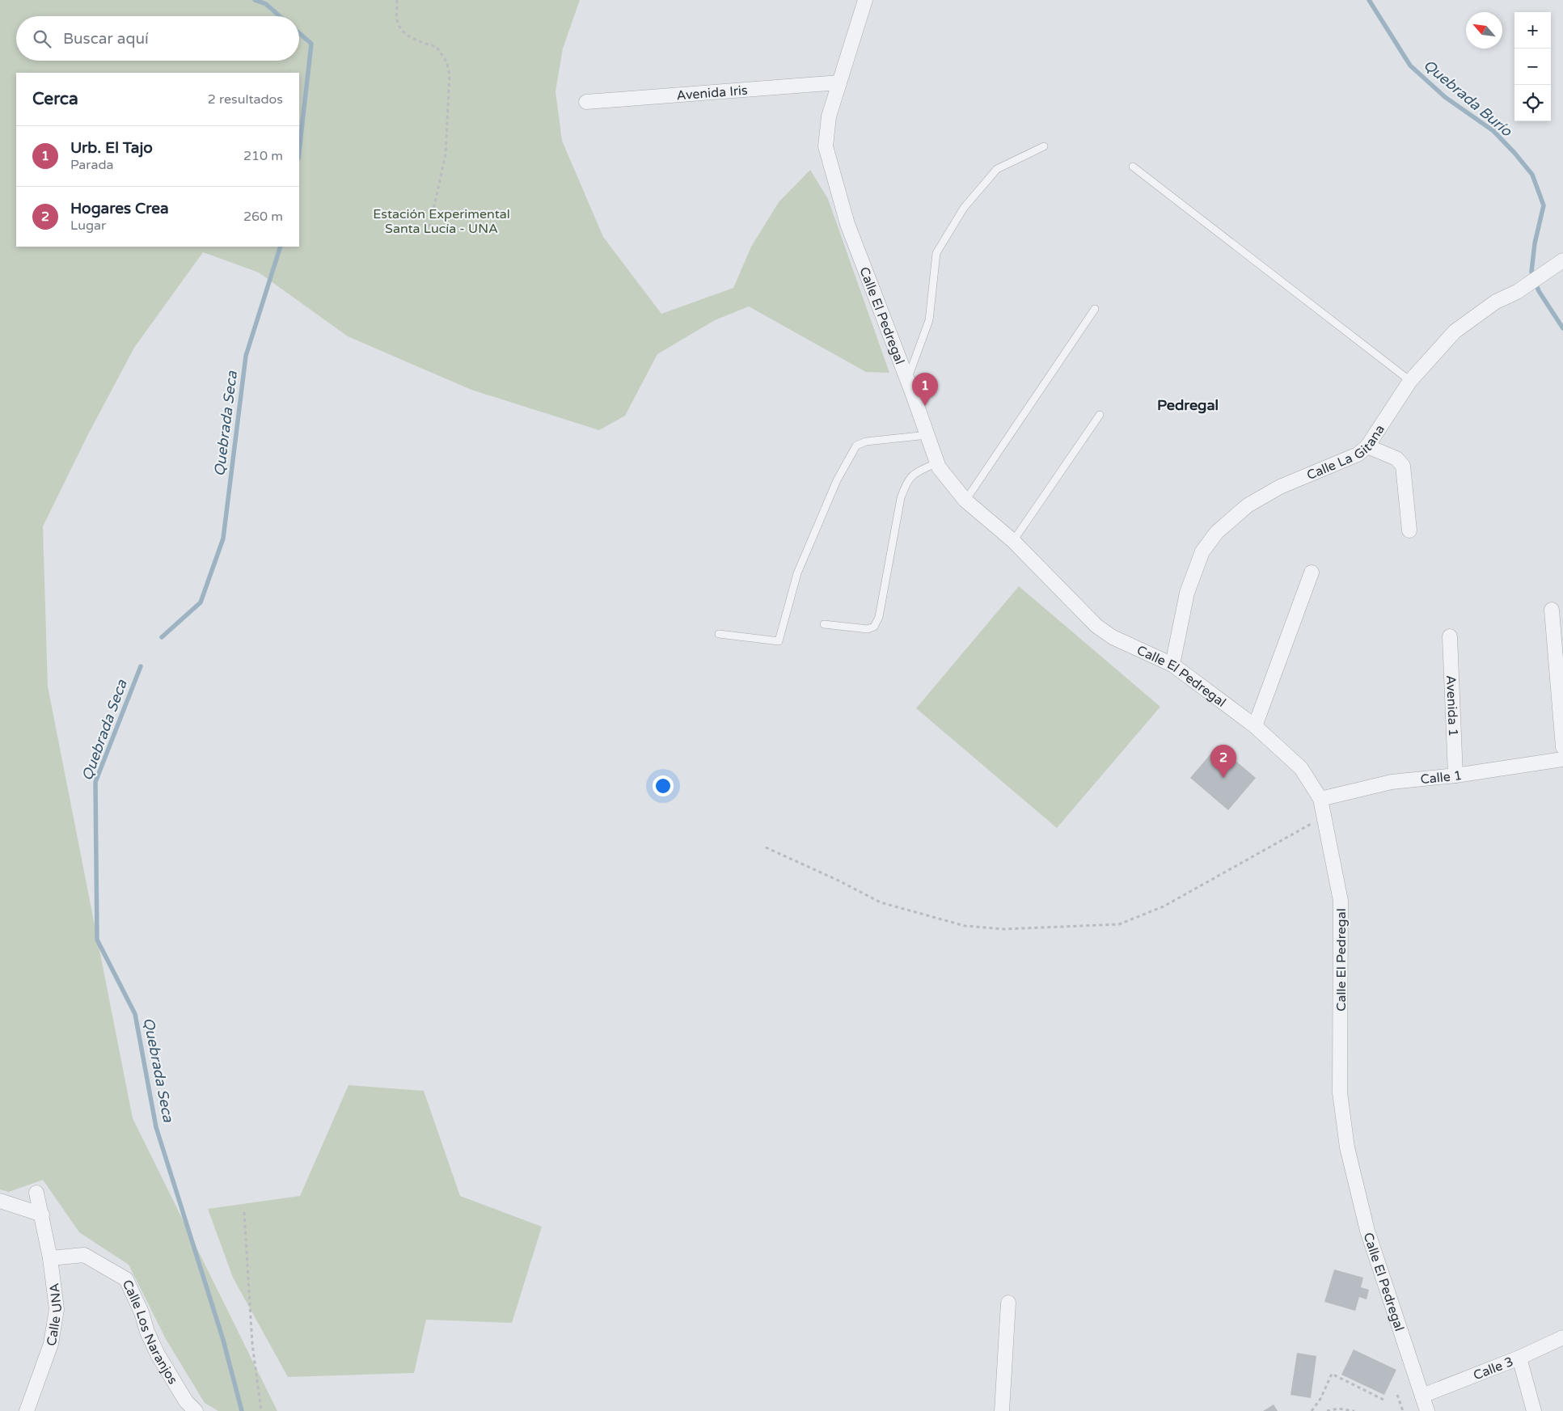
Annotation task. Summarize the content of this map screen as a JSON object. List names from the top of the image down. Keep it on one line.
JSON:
{"streets":{"street":["Avenida Iris","Calle El Pedregal","Calle La Gitana","Avenida 1","Calle 1","Calle UNA","Calle Los Naranjos","Calle 3"]},"crossings":[["Avenida Iris","Calle El Pedregal"],["Calle El Pedregal","Calle La Gitana"],["Calle El Pedregal","Calle 1"],["Calle El Pedregal","Calle 3"],["Avenida 1","Calle 1"],["Calle UNA","Calle Los Naranjos"]],"districts":["Pedregal"],"water":["Quebrada Burío","Quebrada Seca"],"parks":["Estación Experimental Santa Lucía - UNA"],"north":"top left","page":{"map_buttons":["+","−"],"search":"Buscar aquí","heading":["Cerca","2 resultados"],"list":[{"mark":"1","name":"Urb. El Tajo","note":"Parada","value":"210 m"},{"mark":"2","name":"Hogares Crea","note":"Lugar","value":"260 m"}],"pins":["1","2"]}}
